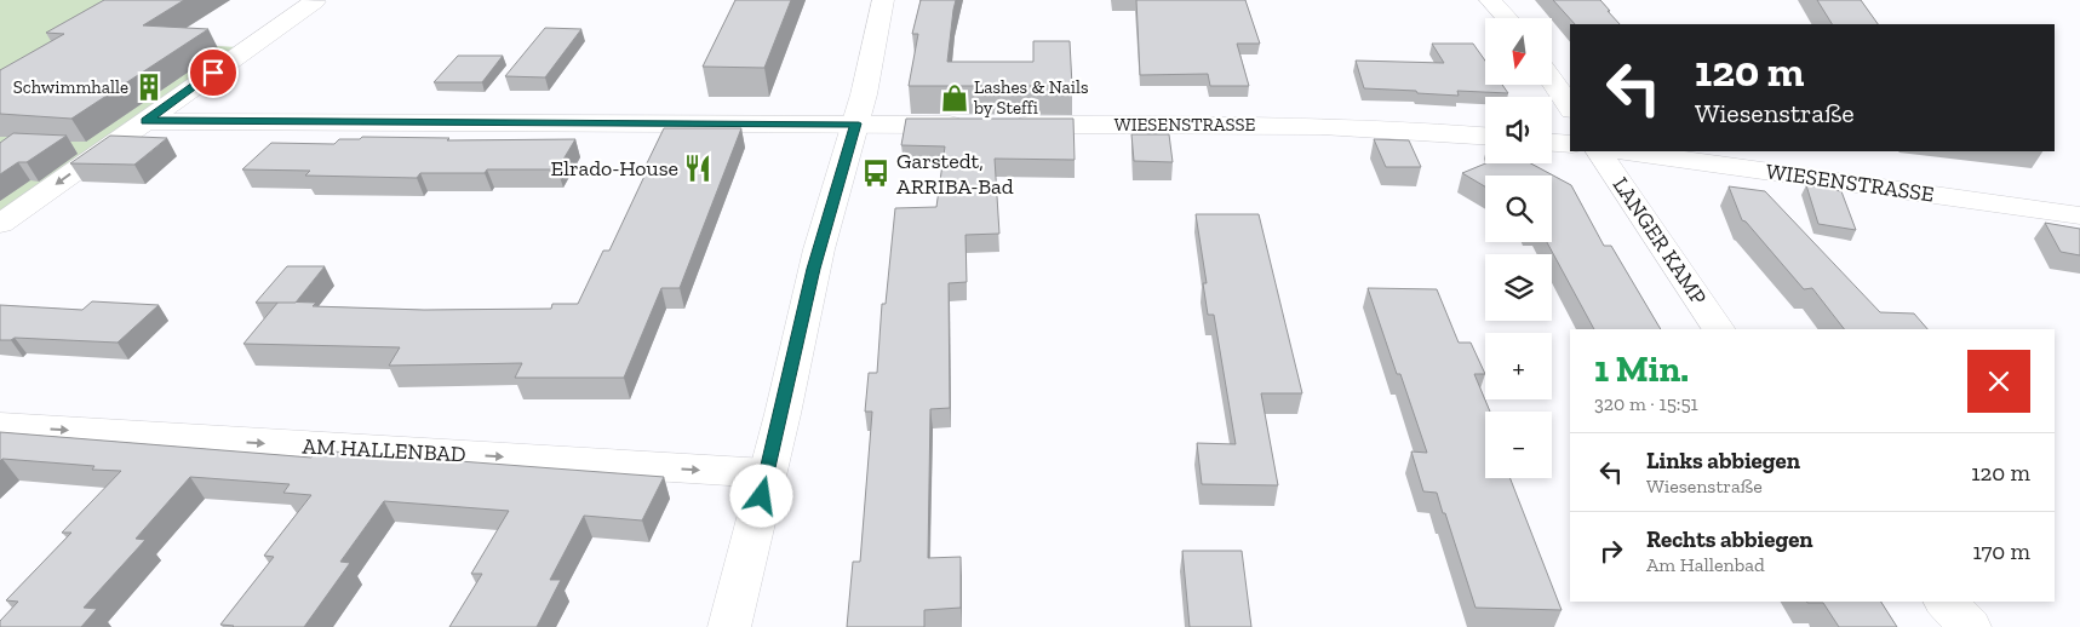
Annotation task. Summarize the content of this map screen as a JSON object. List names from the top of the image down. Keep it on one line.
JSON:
{"streets":{"street":["WIESENSTRASSE","LANGER KAMP","AM HALLENBAD"]},"one_way":["AM HALLENBAD"],"places":{"building":["Schwimmhalle"],"shop":["Lashes & Nails by Steffi"],"restaurant":["Elrado-House"],"bus stop":["Garstedt, ARRIBA-Bad"]},"north":"bottom","page":{"map_buttons":["+","−"],"turn":["120 m","Wiesenstraße"],"heading":["1 Min.","320 m · 15:51"],"list":[{"name":"Links abbiegen","note":"Wiesenstraße","value":"120 m"},{"name":"Rechts abbiegen","note":"Am Hallenbad","value":"170 m"}]}}
